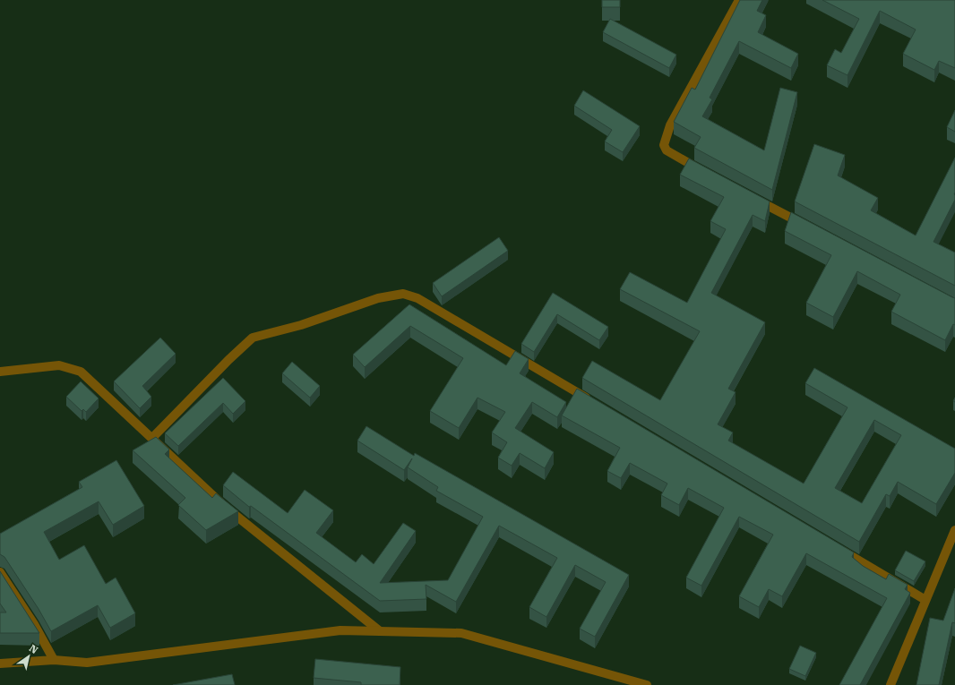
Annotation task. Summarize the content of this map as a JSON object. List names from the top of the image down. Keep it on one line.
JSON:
{"north":"top right"}
